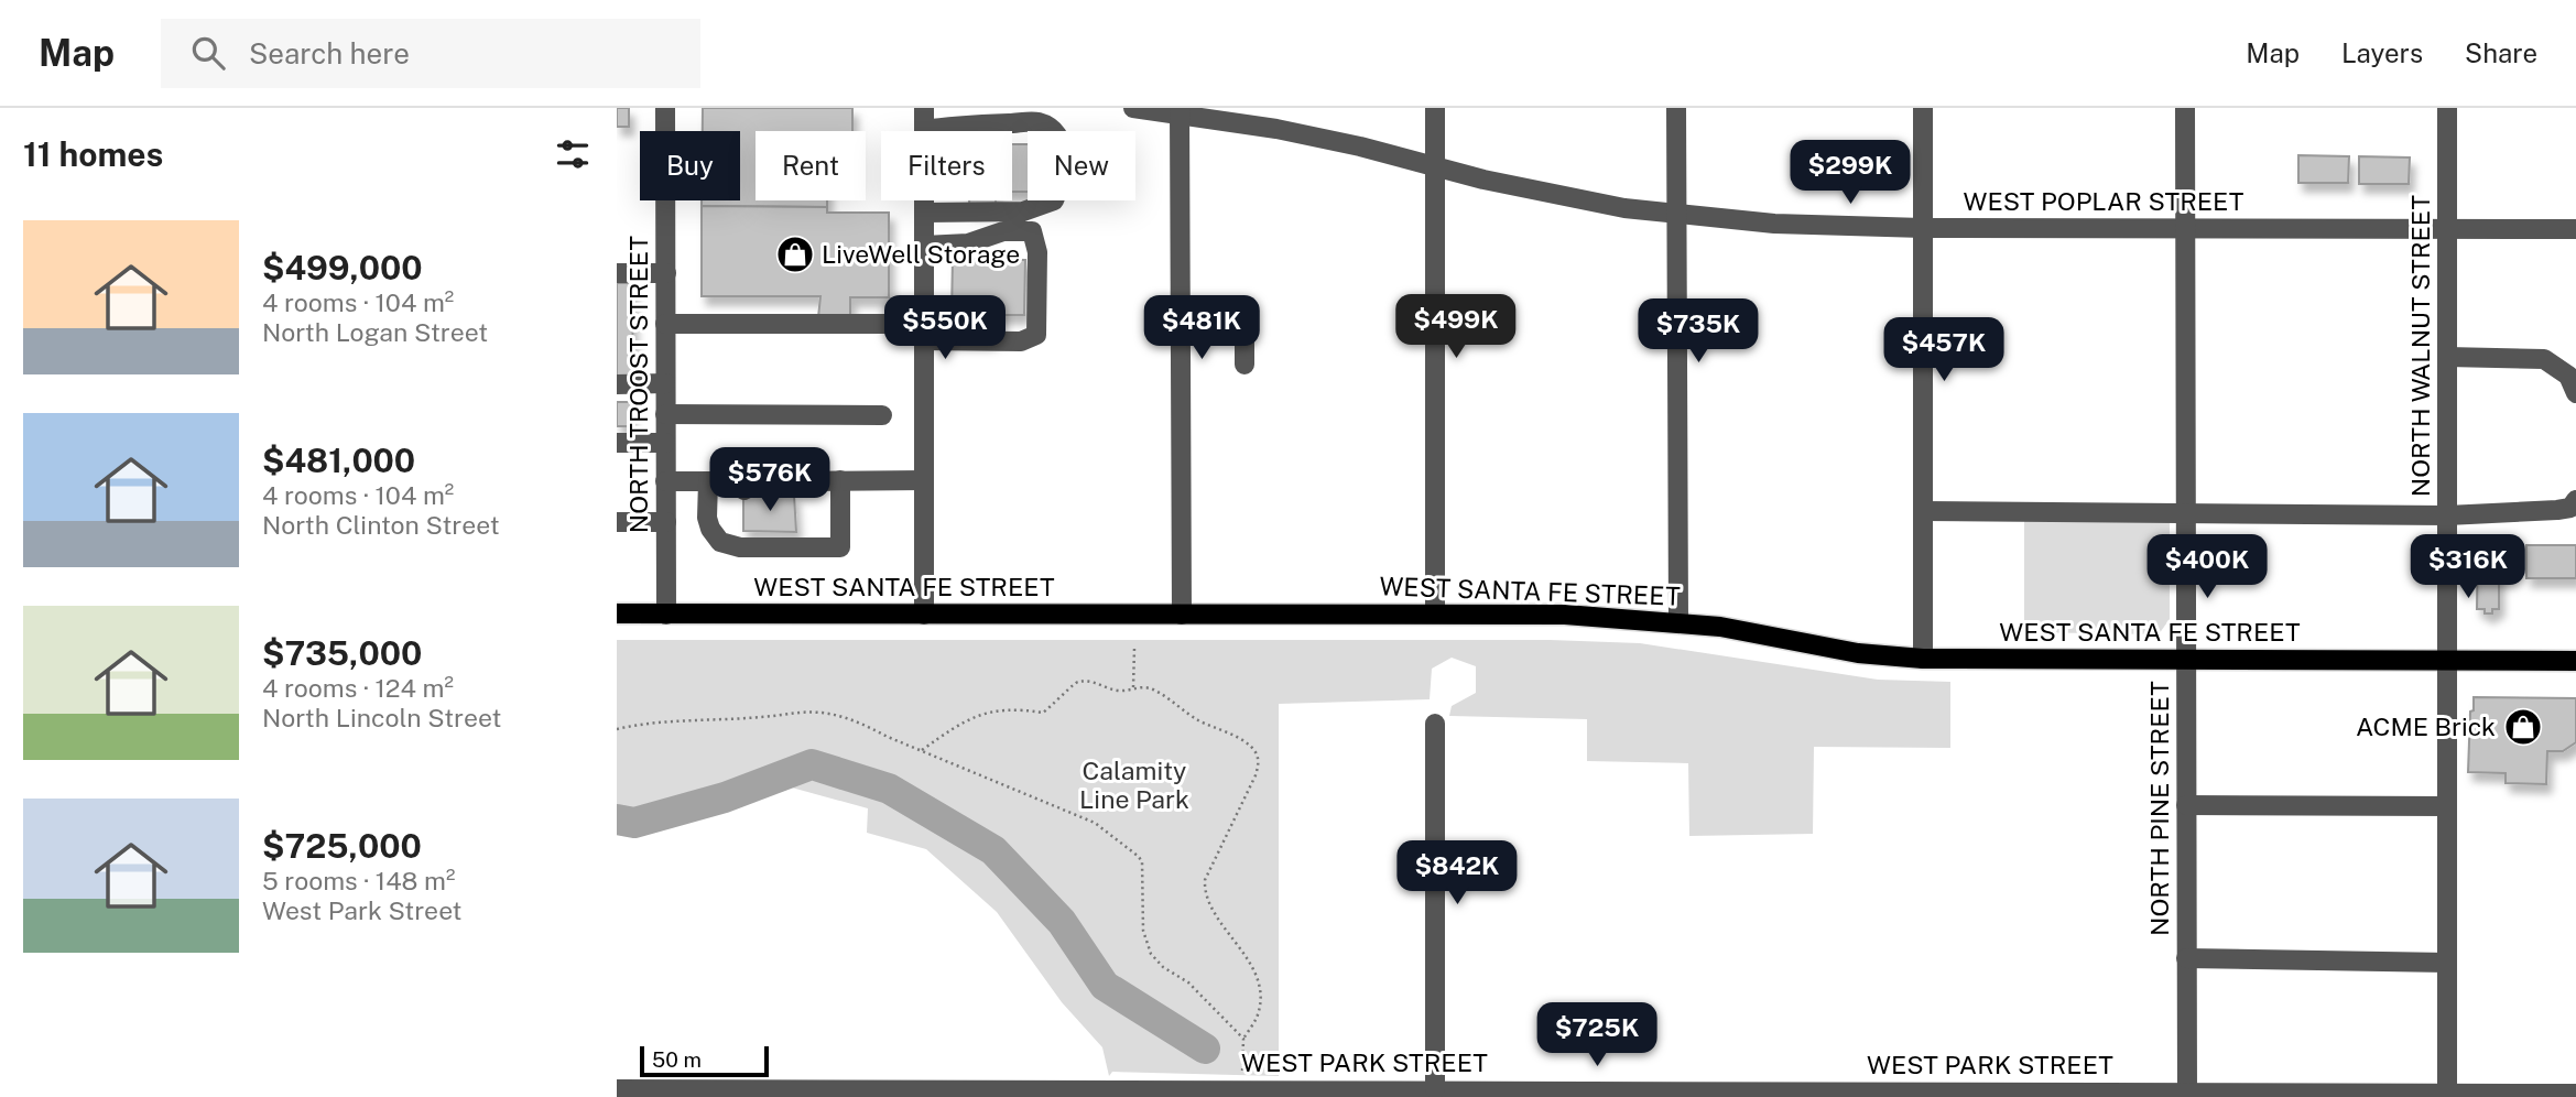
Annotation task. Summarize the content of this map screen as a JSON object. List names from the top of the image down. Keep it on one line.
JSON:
{"streets":{"main road":["WEST SANTA FE STREET"],"street":["WEST POPLAR STREET","NORTH WALNUT STREET","NORTH TROOST STREET","NORTH PINE STREET","WEST PARK STREET"]},"crossings":[["WEST POPLAR STREET","NORTH WALNUT STREET"],["WEST POPLAR STREET","NORTH PINE STREET"],["NORTH WALNUT STREET","WEST SANTA FE STREET"],["NORTH WALNUT STREET","WEST PARK STREET"],["NORTH TROOST STREET","WEST SANTA FE STREET"],["WEST SANTA FE STREET","NORTH PINE STREET"],["NORTH PINE STREET","WEST PARK STREET"]],"parks":["Calamity Line Park"],"places":{"shop":["LiveWell Storage","ACME Brick"]},"scale_bar":"50 m","page":{"header":"Map","search":"Search here","nav":["Map","Layers","Share"],"heading":"11 homes","chip":["Buy","Rent","Filters","New"],"price":["$299K","$499K","$550K","$481K","$735K","$457K","$576K","$400K","$316K","$842K","$725K"],"list":[{"name":"$499,000","note":"4 rooms · 104 m² · North Logan Street"},{"name":"$481,000","note":"4 rooms · 104 m² · North Clinton Street"},{"name":"$735,000","note":"4 rooms · 124 m² · North Lincoln Street"},{"name":"$725,000","note":"5 rooms · 148 m² · West Park Street"}],"scale":"50 m"}}
